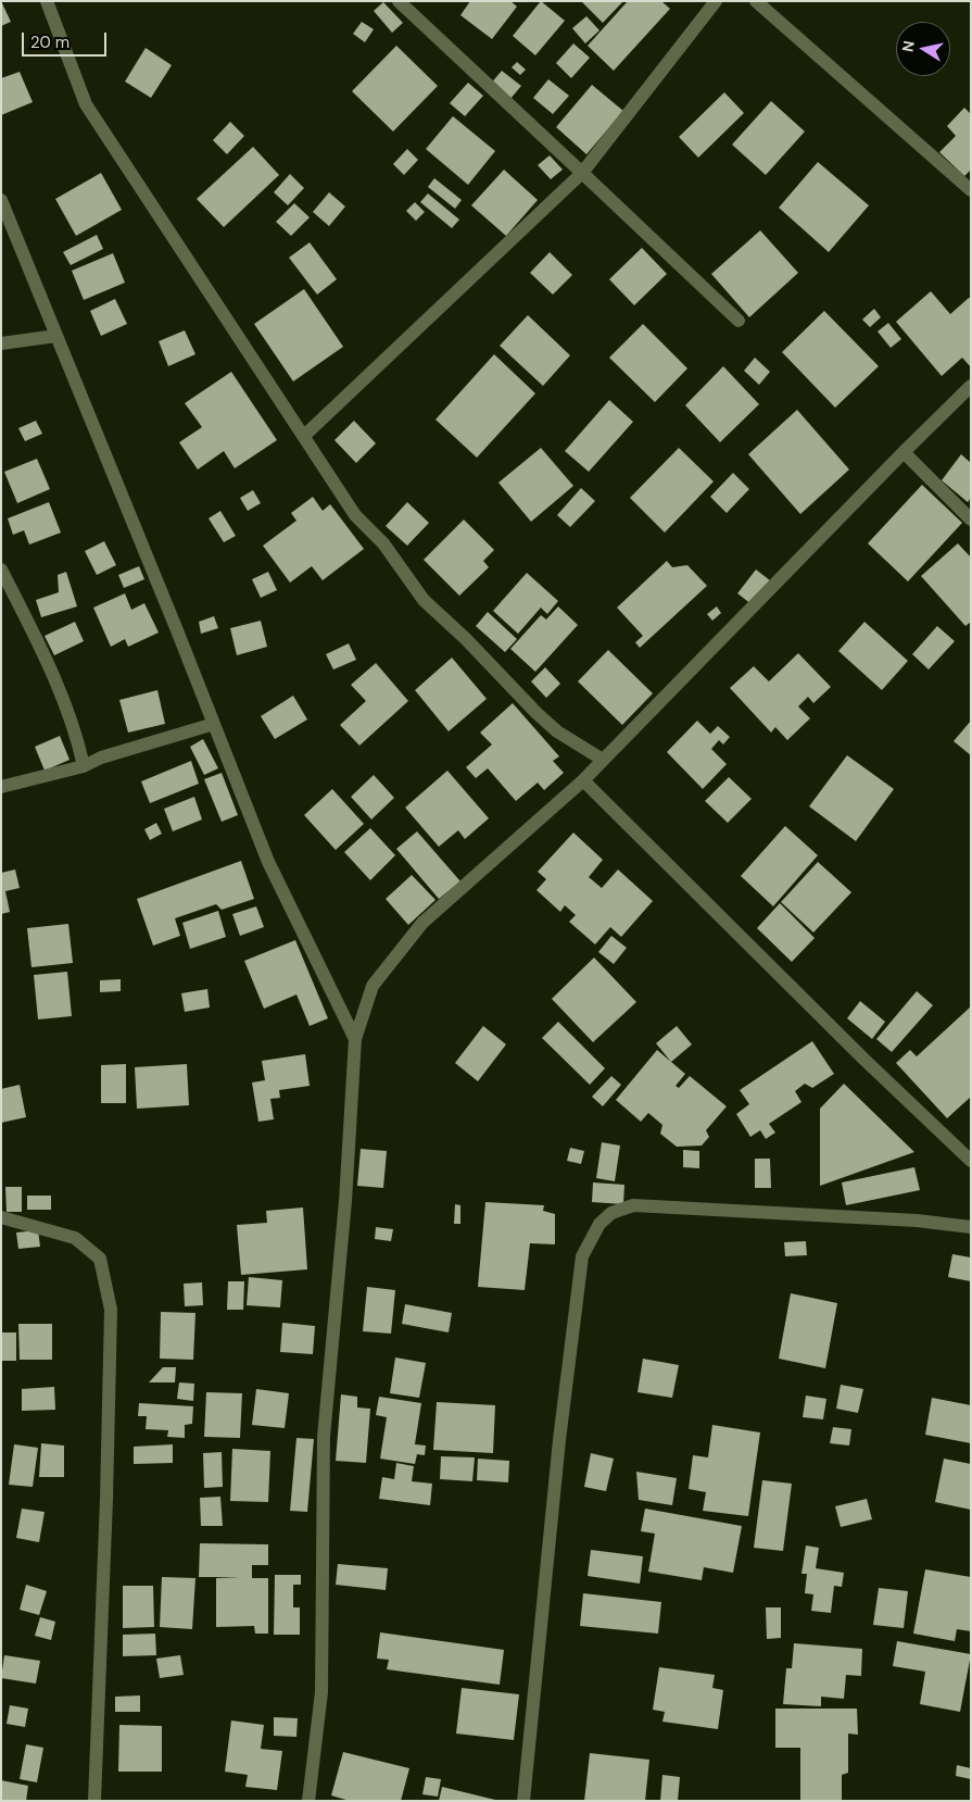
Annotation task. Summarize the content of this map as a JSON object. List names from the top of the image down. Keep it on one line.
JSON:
{"scale_bar":"20 m","north":"left"}
